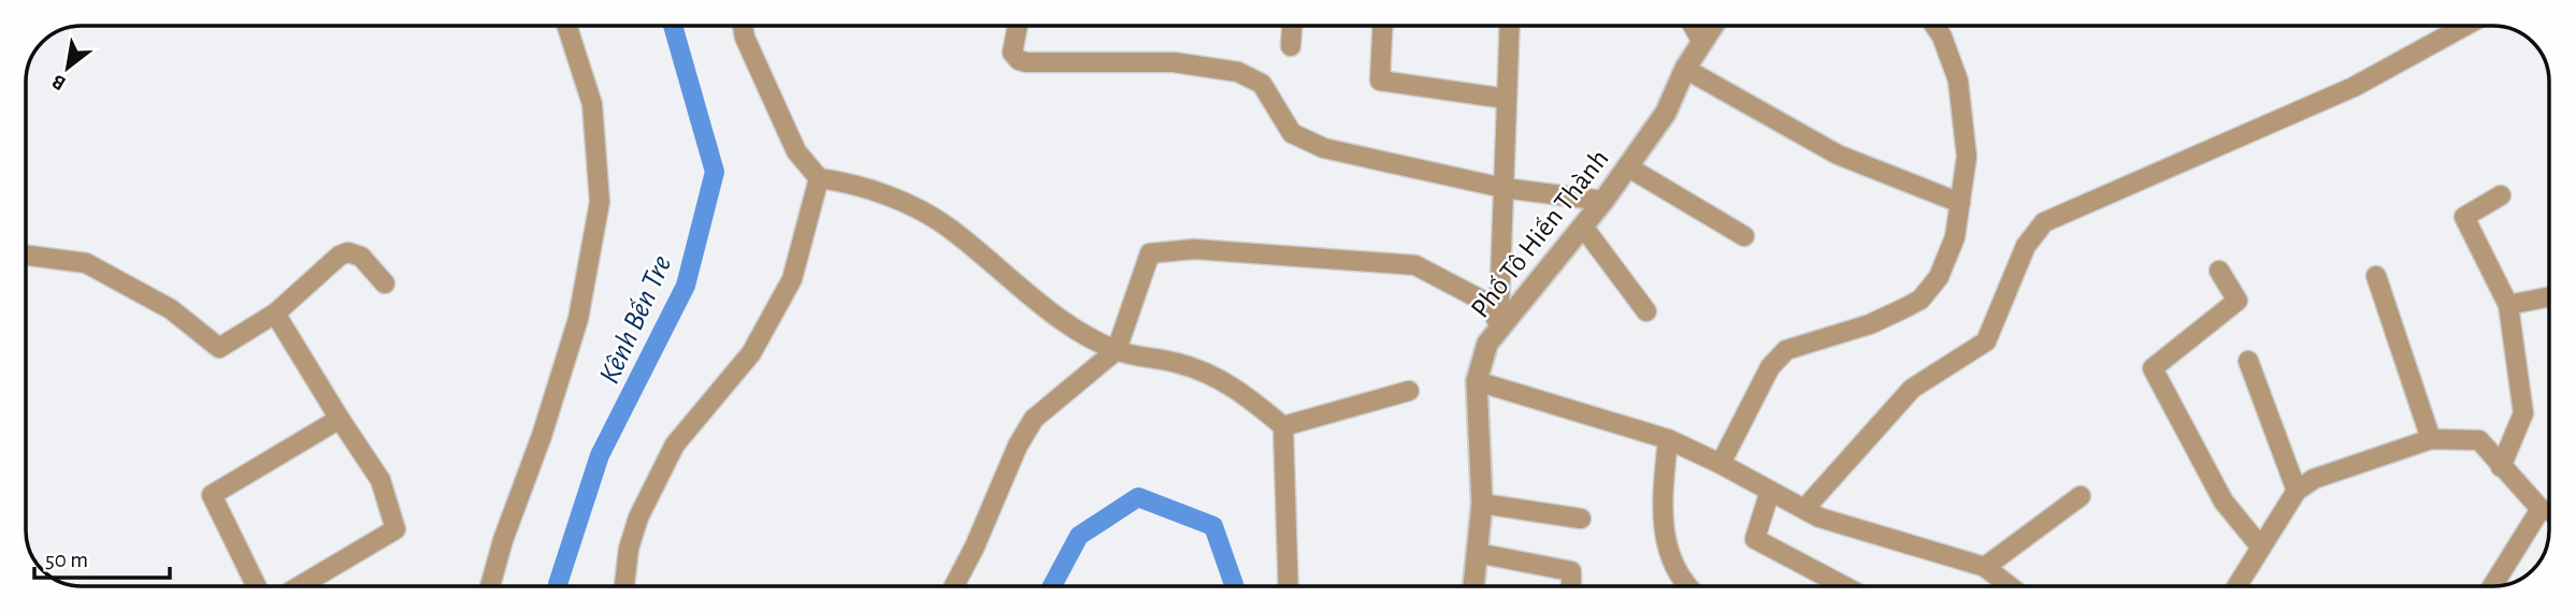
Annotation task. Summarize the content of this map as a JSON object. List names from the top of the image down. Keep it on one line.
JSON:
{"streets":{"street":["Phố Tô Hiến Thành"]},"water":["Kênh Bến Tre"],"scale_bar":"50 m","north":"bottom left"}
